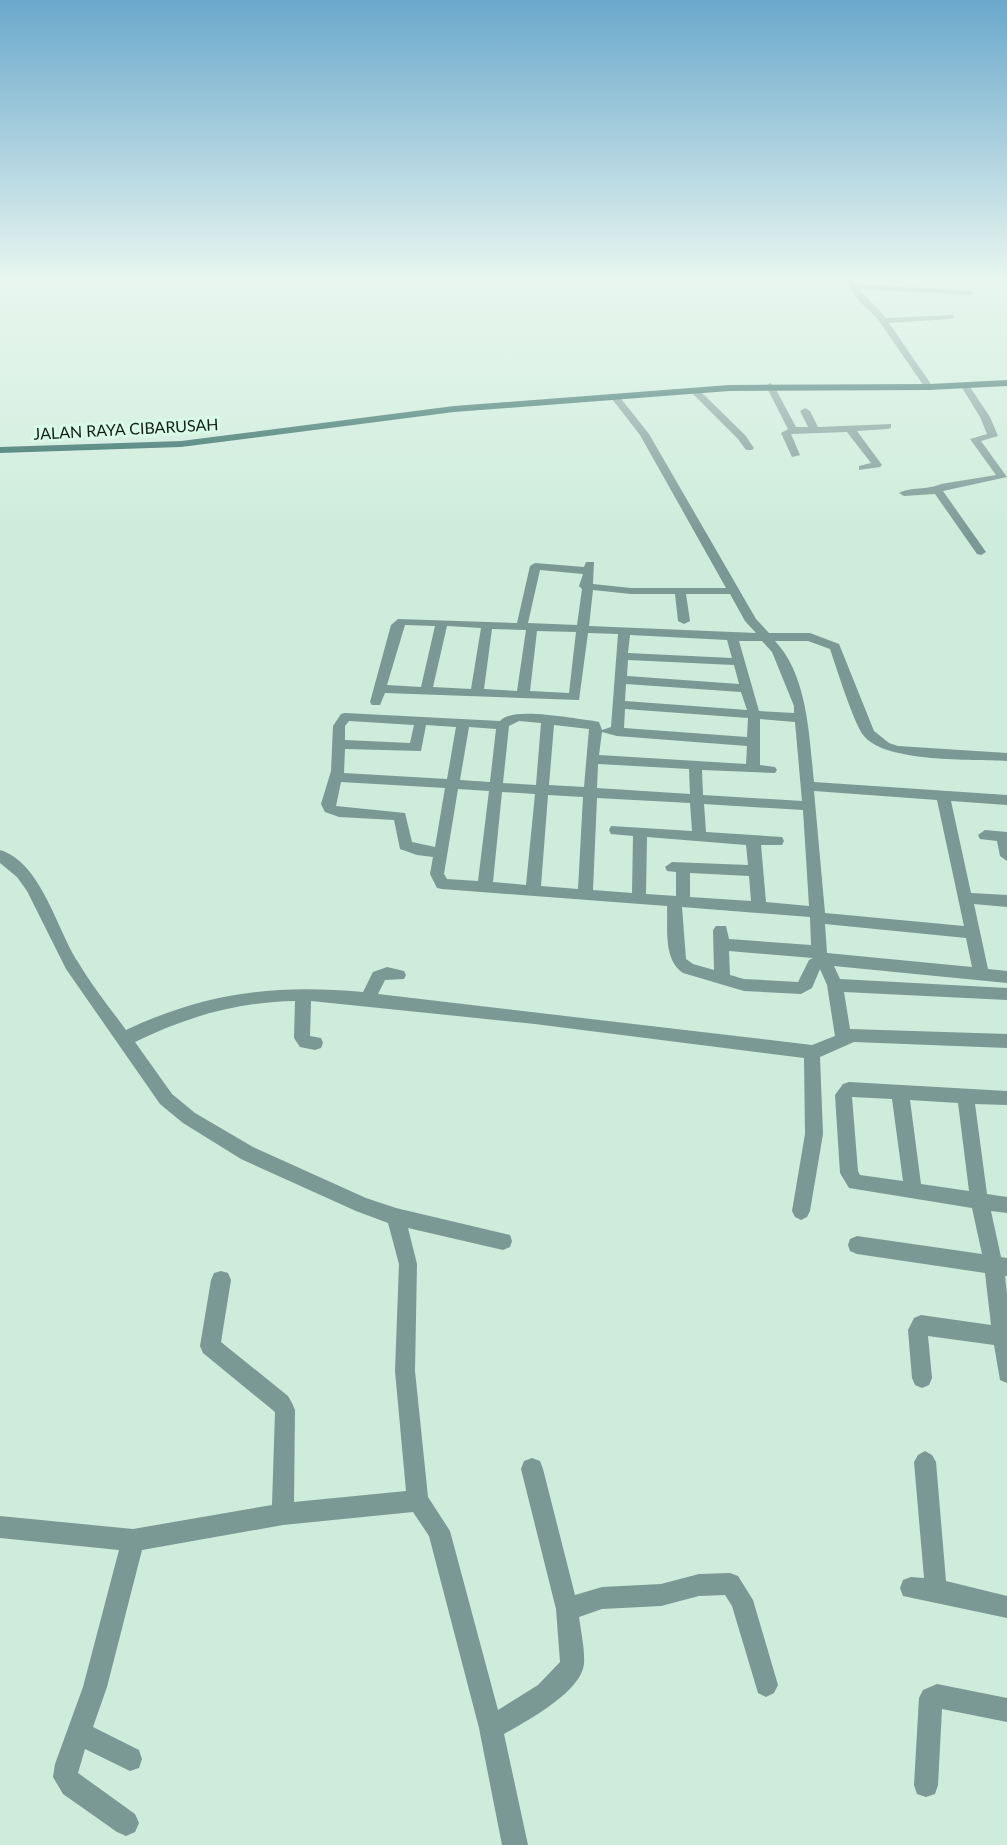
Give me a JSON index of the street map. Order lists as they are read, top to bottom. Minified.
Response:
{"streets":{"main road":["JALAN RAYA CIBARUSAH"]}}
